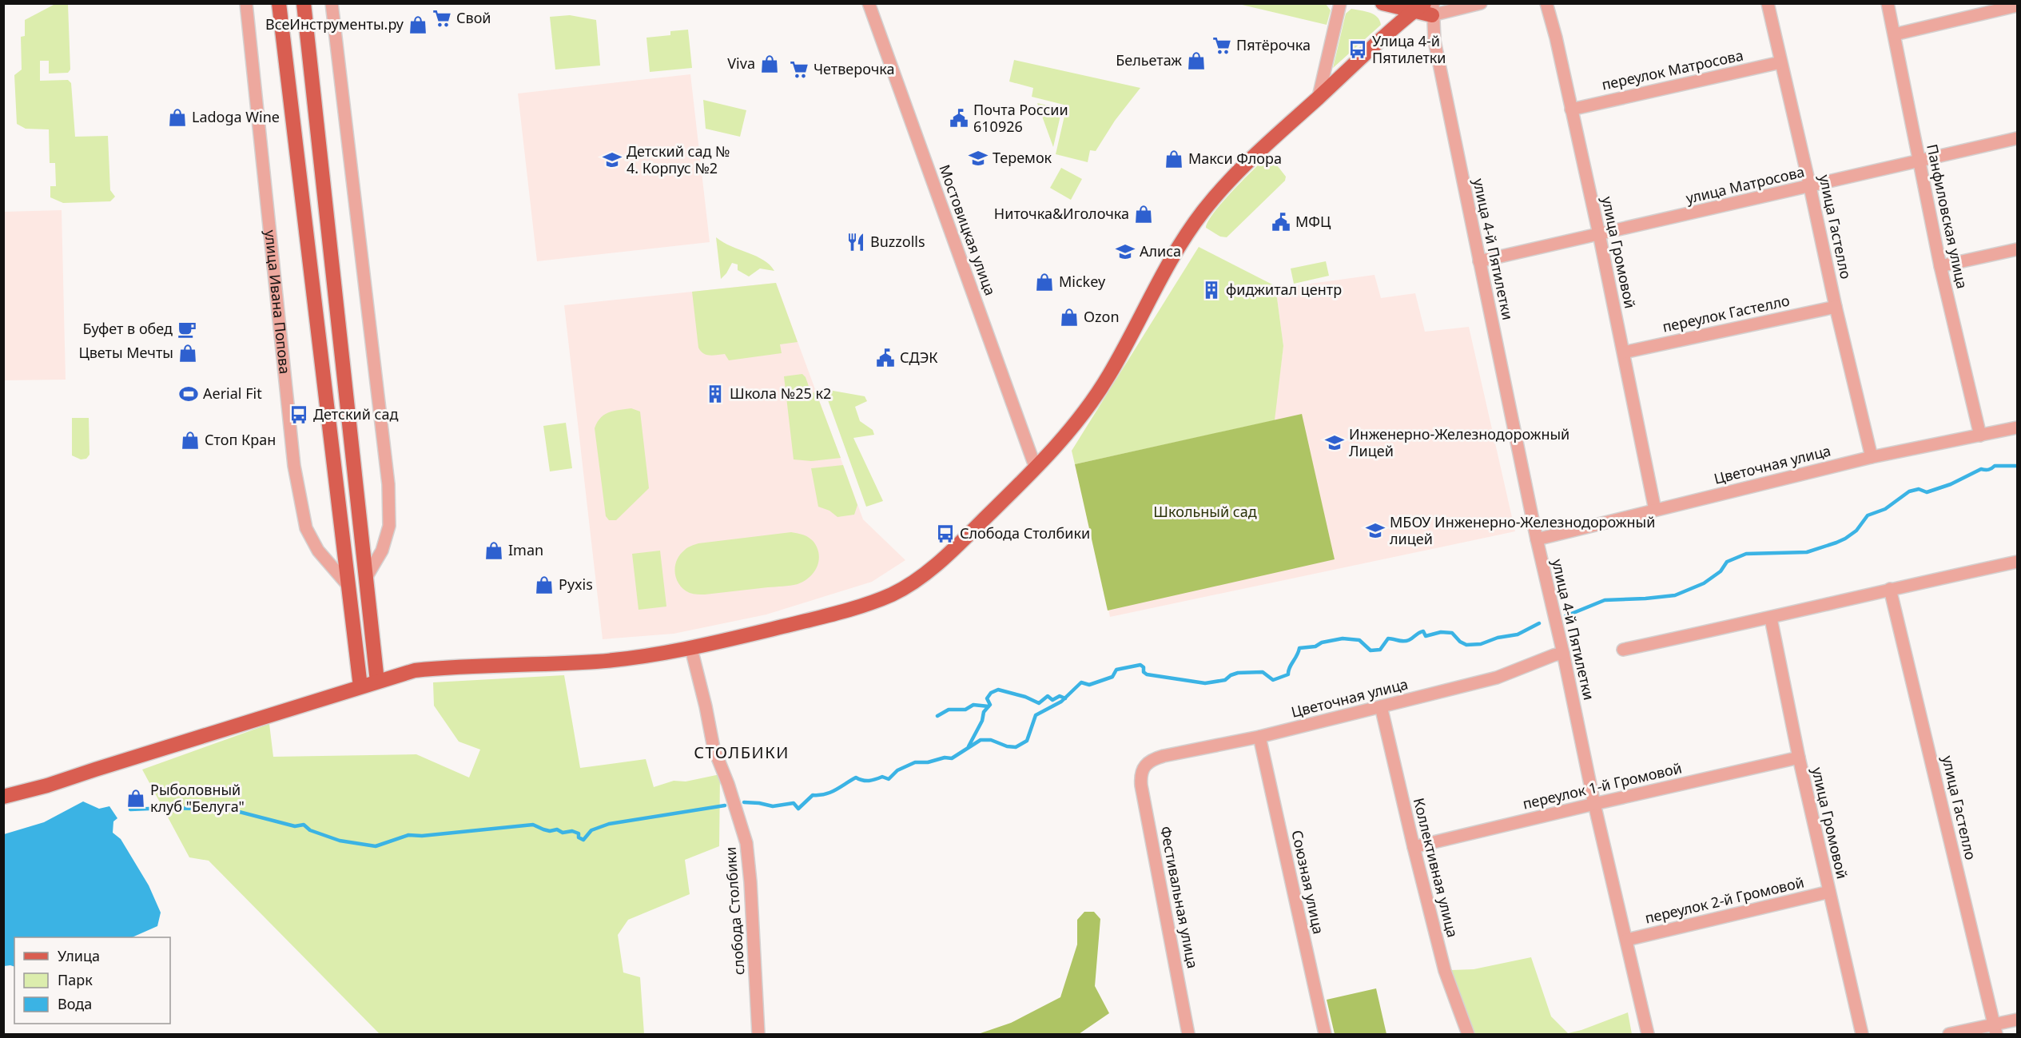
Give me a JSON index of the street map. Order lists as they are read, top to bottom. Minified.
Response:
{"streets":{"street":["переулок Матросова","улица Матросова","Панфиловская улица","улица Гастелло","Мостовицкая улица","улица 4-й Пятилетки","улица Громовой","улица Ивана Попова","переулок Гастелло","Цветочная улица","переулок 1-й Громовой","Коллективная улица","Союзная улица","Фестивальная улица","переулок 2-й Громовой","слобода Столбики"]},"crossings":[["переулок Матросова","улица Гастелло"],["переулок Матросова","улица Громовой"],["улица Матросова","Панфиловская улица"],["улица Матросова","улица Гастелло"],["улица Матросова","улица 4-й Пятилетки"],["улица Матросова","улица Громовой"],["Панфиловская улица","Цветочная улица"],["улица Гастелло","переулок Гастелло"],["улица Гастелло","Цветочная улица"],["улица 4-й Пятилетки","Цветочная улица"],["улица 4-й Пятилетки","переулок 1-й Громовой"],["улица 4-й Пятилетки","переулок 2-й Громовой"],["улица Громовой","переулок Гастелло"],["улица Громовой","Цветочная улица"],["улица Громовой","переулок 1-й Громовой"],["улица Громовой","переулок 2-й Громовой"],["Цветочная улица","Коллективная улица"],["Цветочная улица","Союзная улица"],["Цветочная улица","Фестивальная улица"],["переулок 1-й Громовой","Коллективная улица"]],"districts":["СТОЛБИКИ"],"parks":["Школьный сад"],"places":{"supermarket":["Свой","Пятёрочка","Четверочка"],"shop":["ВсеИнструменты.ру","Бельетаж","Viva","Ladoga Wine","Макси Флора","Ниточка&Иголочка","Mickey","Ozon","Цветы Мечты","Стоп Кран","Iman","Pyxis","Рыболовный клуб \"Белуга\""],"bus stop":["Улица 4-й Пятилетки","Детский сад","Слобода Столбики"],"public building":["Почта России 610926","МФЦ","СДЭК"],"school or university":["Теремок","Детский сад № 4. Корпус №2","Алиса","Инженерно-Железнодорожный Лицей","МБОУ Инженерно-Железнодорожный лицей"],"restaurant":["Buzzolls"],"building":["фиджитал центр","Школа №25 к2"],"cafe":["Буфет в обед"],"sports":["Aerial Fit"]},"legend":["Улица","Парк","Вода"]}
